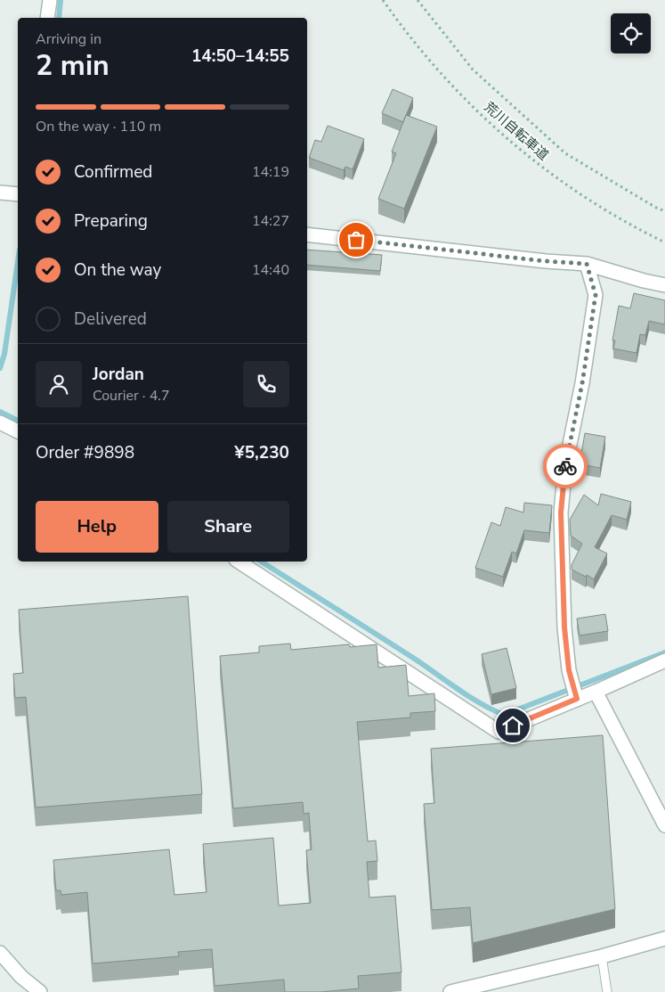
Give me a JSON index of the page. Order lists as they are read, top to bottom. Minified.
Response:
{"streets":{"path":["荒川自転車道"]},"page":{"heading":["2 min","Arriving in","14:50–14:55"],"panel":["Jordan","Courier · 4.7","Order #9898","¥5,230"],"bar":"On the way · 110 m","list":[["Confirmed","14:19"],["Preparing","14:27"],["On the way","14:40"],"Delivered"],"buttons":["Help","Share"]}}
